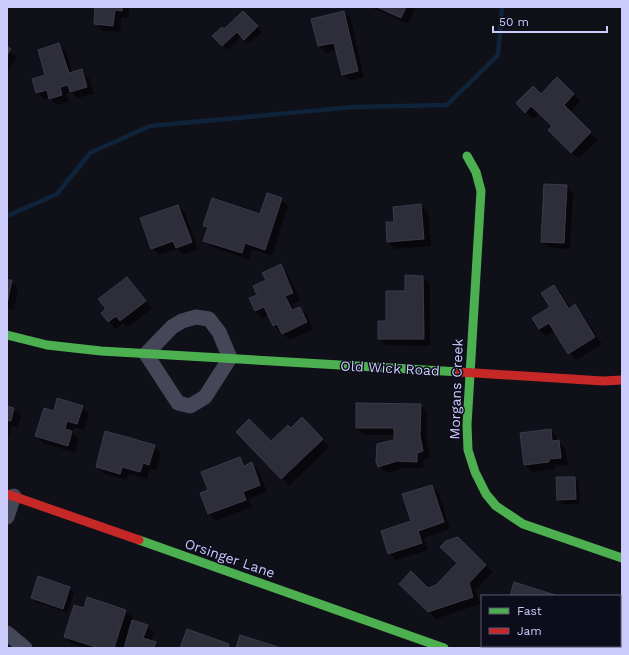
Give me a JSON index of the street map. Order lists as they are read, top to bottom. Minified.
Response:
{"streets":{"street":["Old Wick Road","Morgans Creek","Orsinger Lane"]},"crossings":[["Old Wick Road","Morgans Creek"]],"legend":["Fast","Jam"],"scale_bar":"50 m"}
